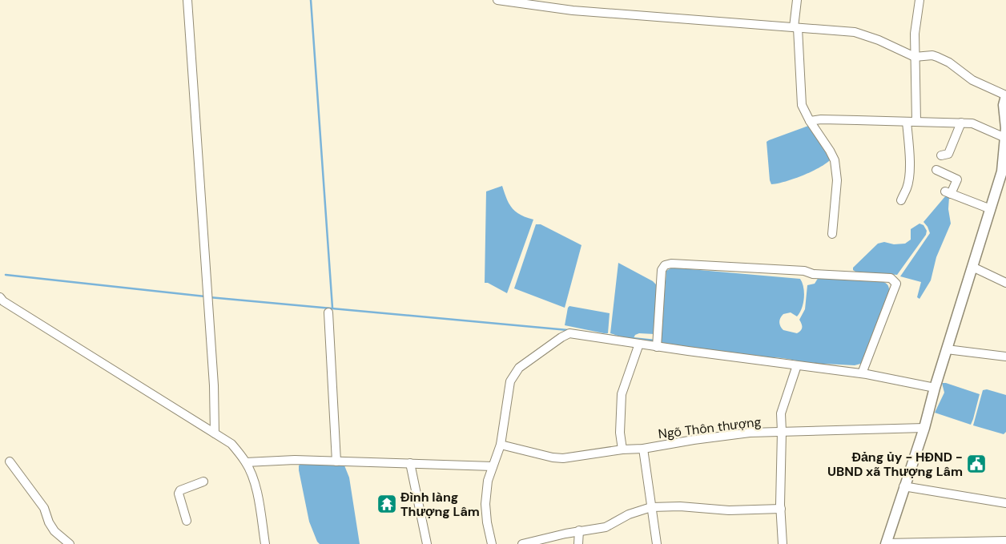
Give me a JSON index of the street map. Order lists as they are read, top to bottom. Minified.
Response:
{"streets":{"street":["Ngõ Thôn thượng"]},"places":{"public building":["Đảng ủy - HĐND - UBND xã Thượng Lâm"],"temple":["Đình làng Thượng Lâm"]}}
